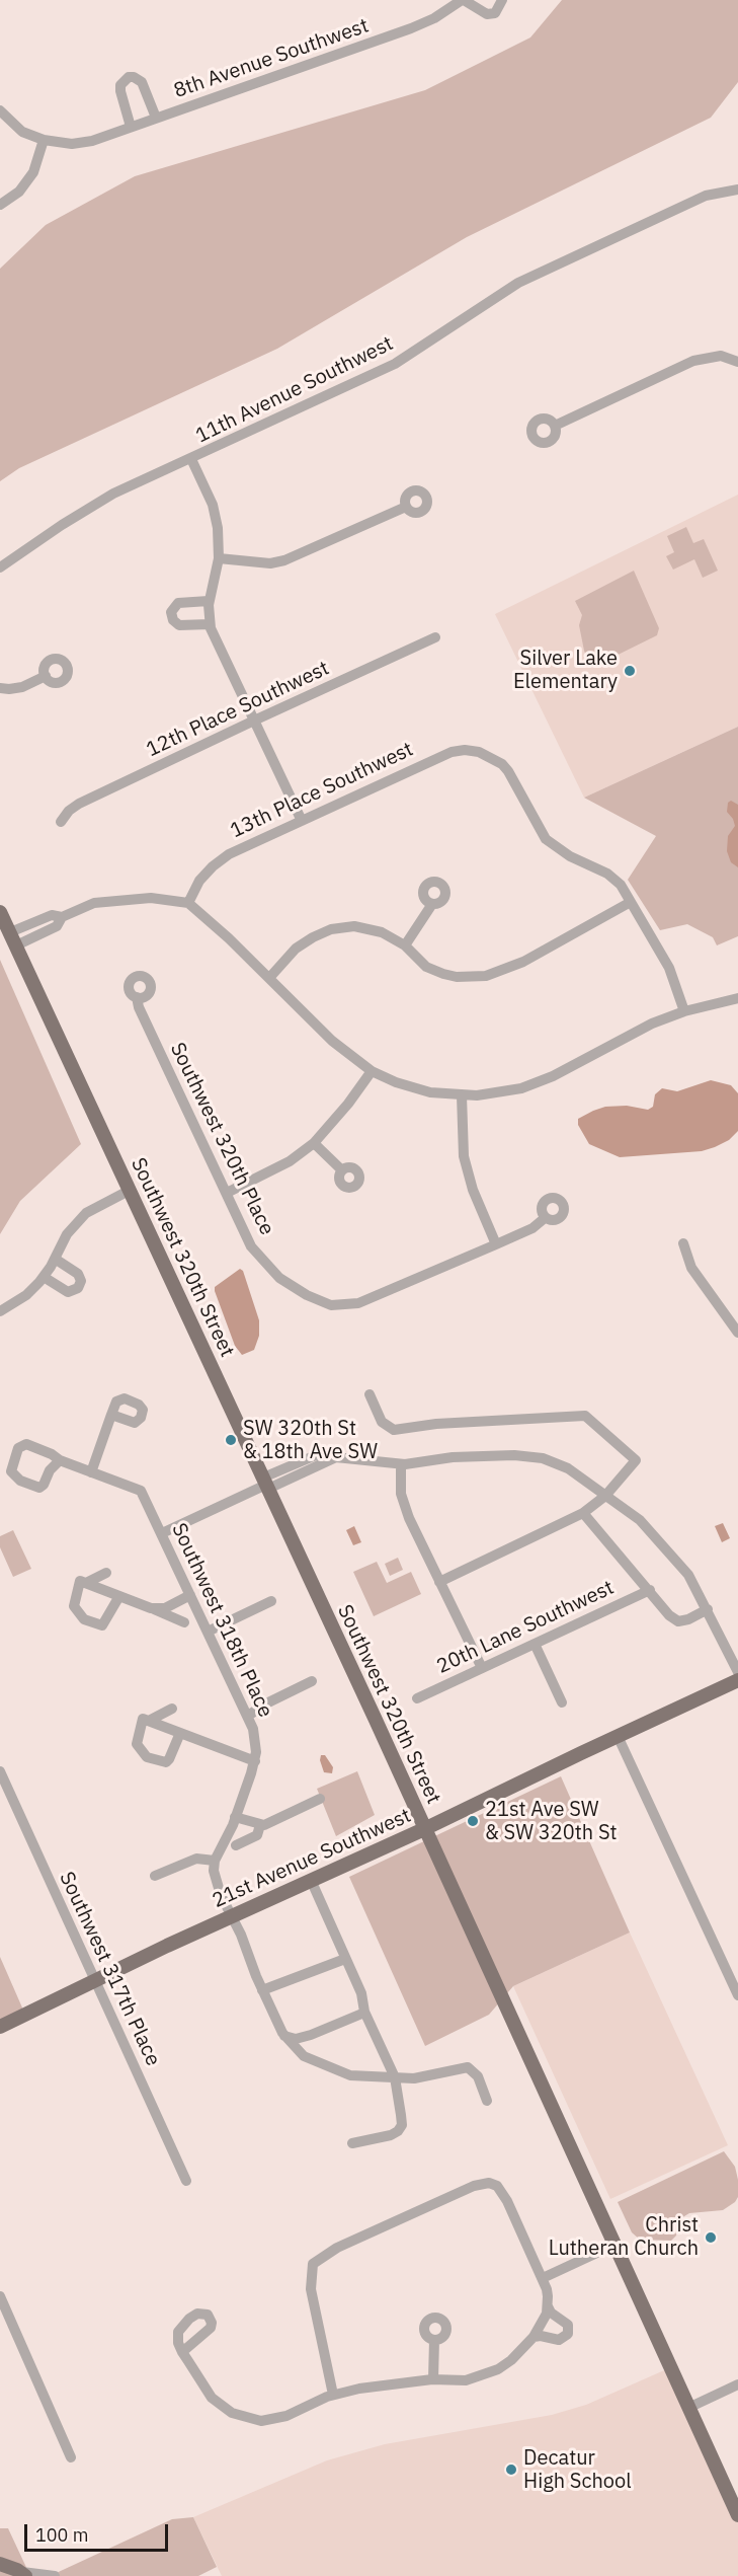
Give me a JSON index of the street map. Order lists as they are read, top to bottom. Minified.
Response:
{"streets":{"main road":["Southwest 320th Street","21st Avenue Southwest"],"street":["8th Avenue Southwest","11th Avenue Southwest","12th Place Southwest","13th Place Southwest","Southwest 320th Place","Southwest 318th Place","20th Lane Southwest","Southwest 317th Place"]},"crossings":[["Southwest 320th Street","21st Avenue Southwest"],["21st Avenue Southwest","Southwest 317th Place"]],"places":["Silver Lake Elementary","SW 320th St & 18th Ave SW","21st Ave SW & SW 320th St","Christ Lutheran Church","Decatur High School"],"scale_bar":"100 m"}
